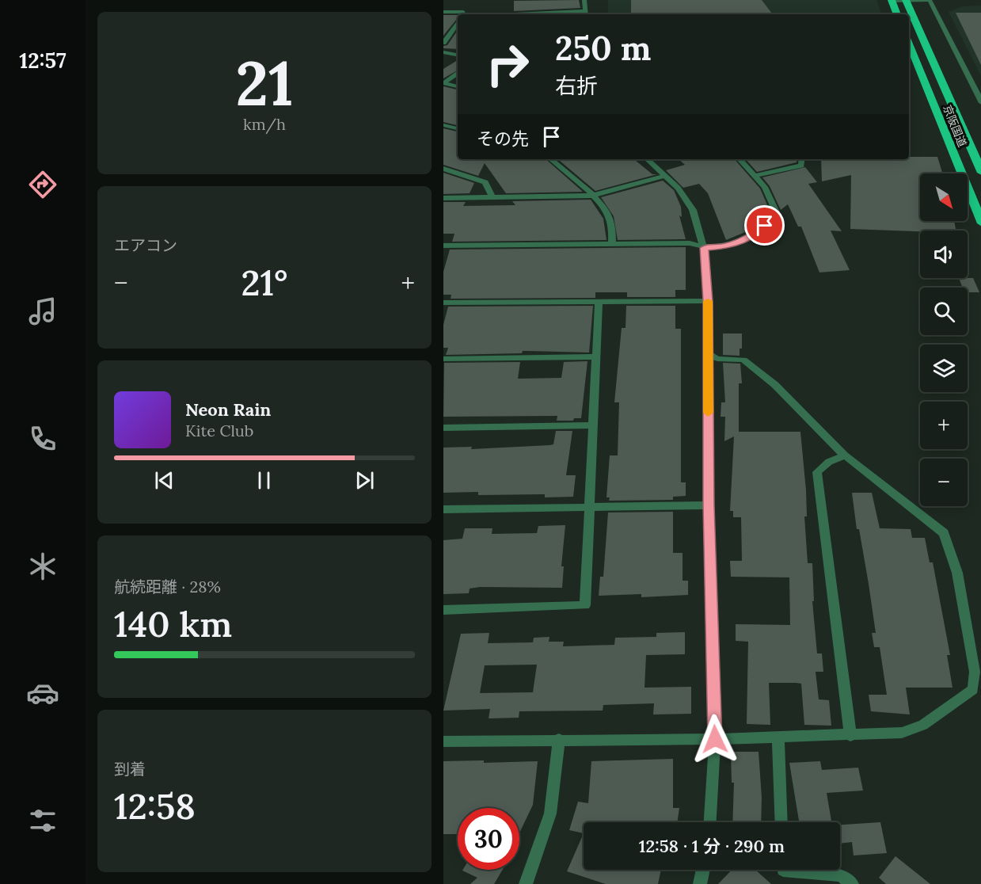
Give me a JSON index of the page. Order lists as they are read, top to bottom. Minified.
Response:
{"streets":{"highway":["京阪国道"]},"north":"bottom right","page":{"tabs":"12:57","tile":[["21","km/h"],"エアコン",["航続距離 · 28%","140 km"],["到着","12:58"]],"turn":["250 m","右折"],"then":"その先","map_buttons":["+","−"],"heat":["−","21°","+"],"song":["Neon Rain","Kite Club"],"limit":"30","trip":"12:58 · 1 分 · 290 m"}}
